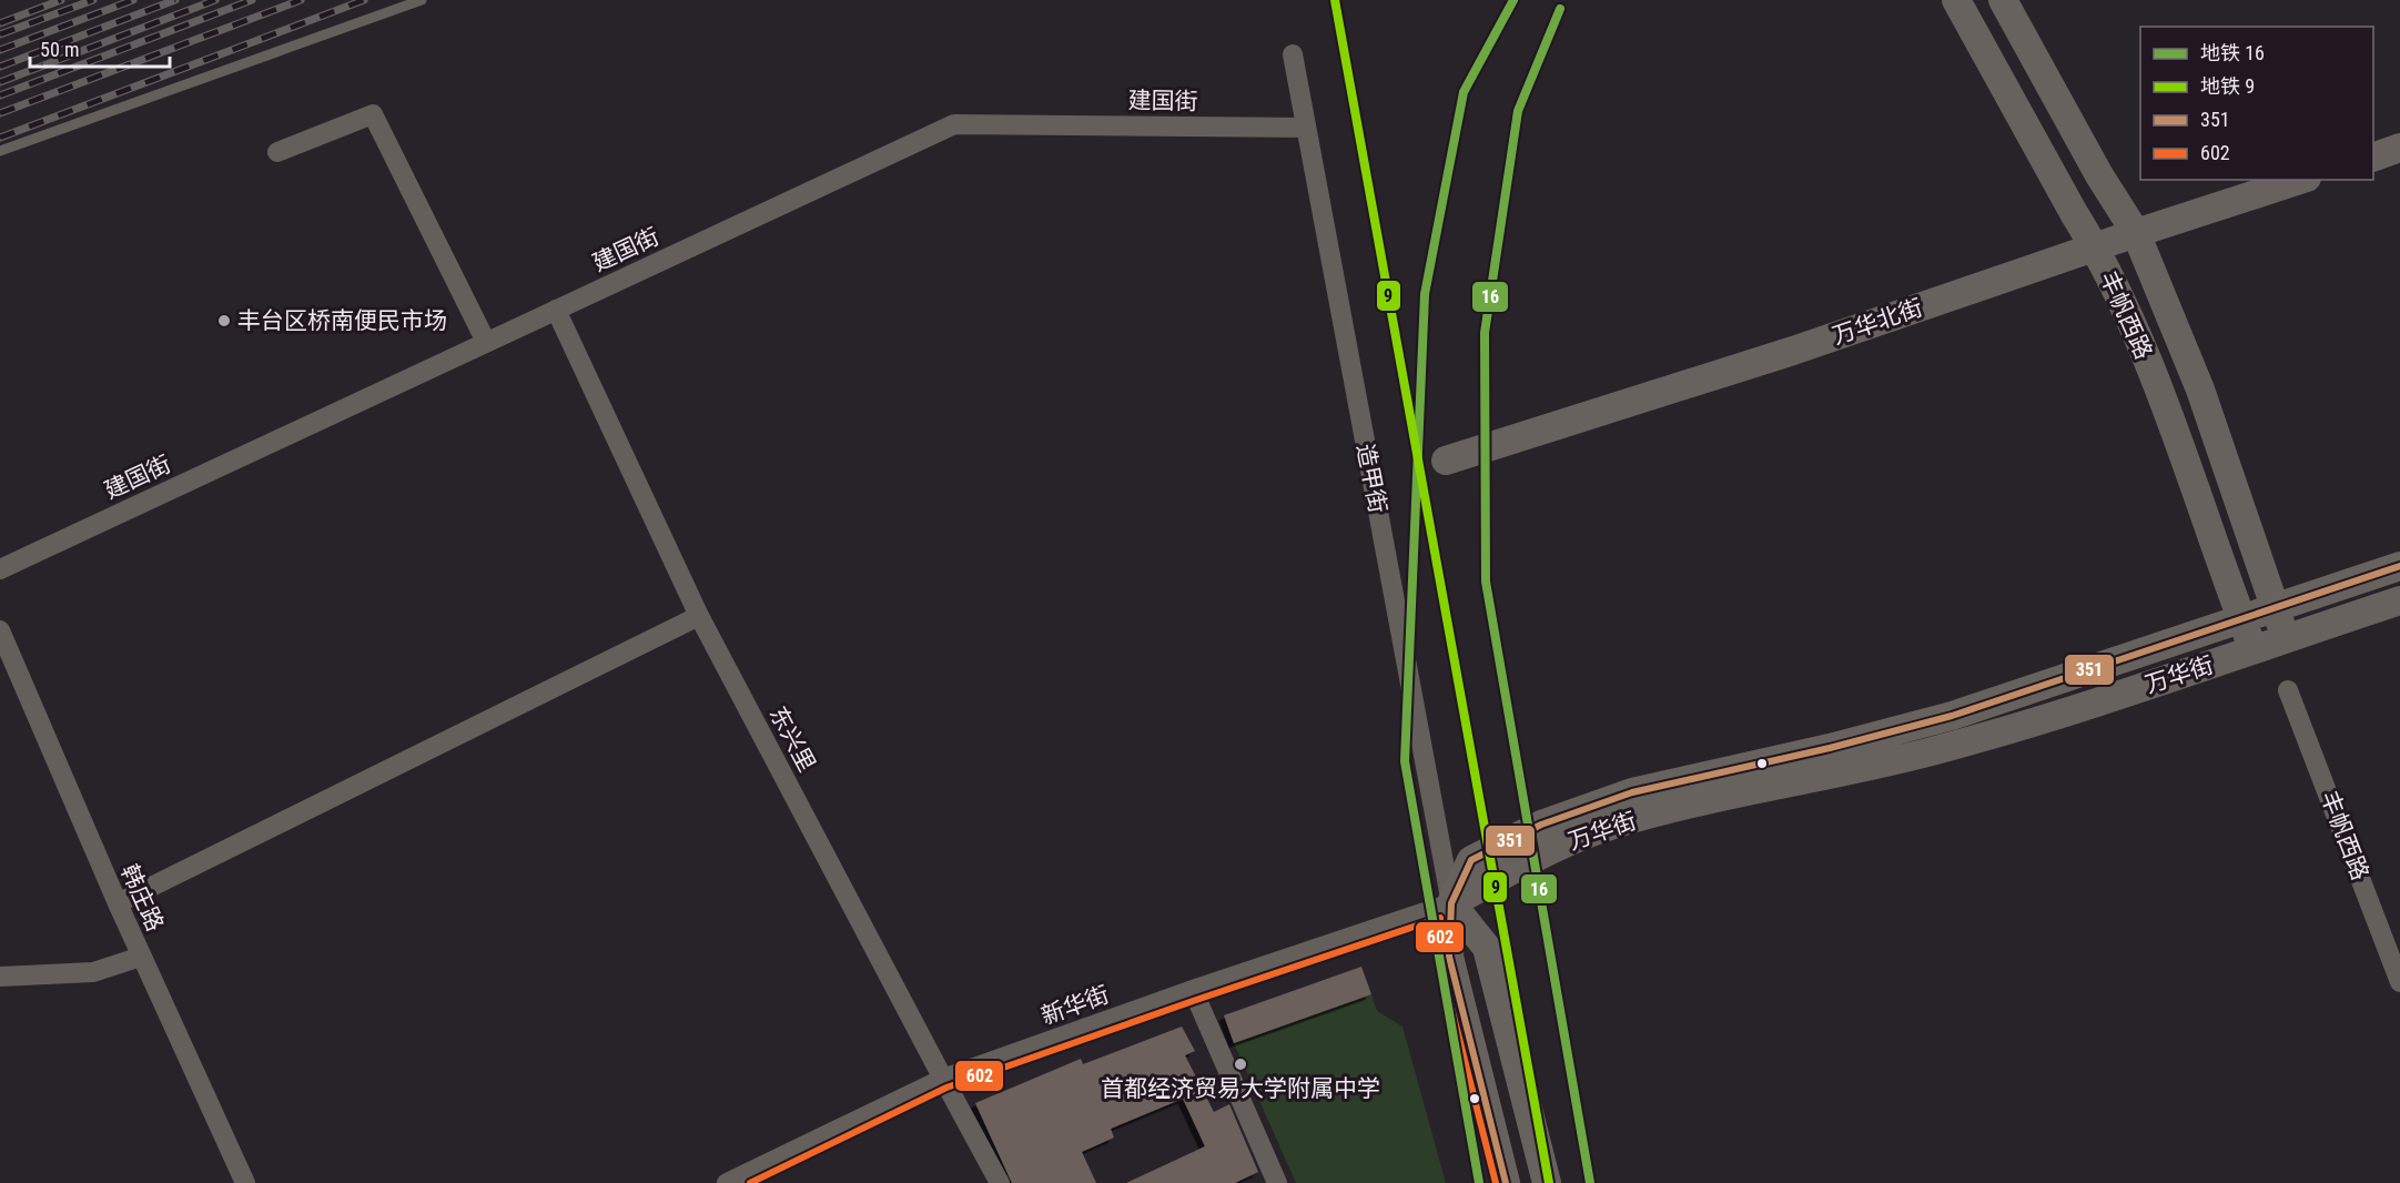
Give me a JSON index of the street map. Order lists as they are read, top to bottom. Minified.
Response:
{"streets":{"main road":["丰帆西路","万华北街","造甲街","万华街"],"street":["建国街","东兴里","韩庄路","新华街"]},"crossings":[["建国街","造甲街"],["建国街","东兴里"],["丰帆西路","万华北街"],["丰帆西路","万华街"],["造甲街","万华街"],["造甲街","新华街"],["万华街","新华街"],["东兴里","新华街"]],"places":["丰台区桥南便民市场","首都经济贸易大学附属中学"],"lines":["metro line 16","metro line 9","transit line 351","transit line 602"],"legend":["地铁 16","地铁 9","351","602"],"scale_bar":"50 m"}
